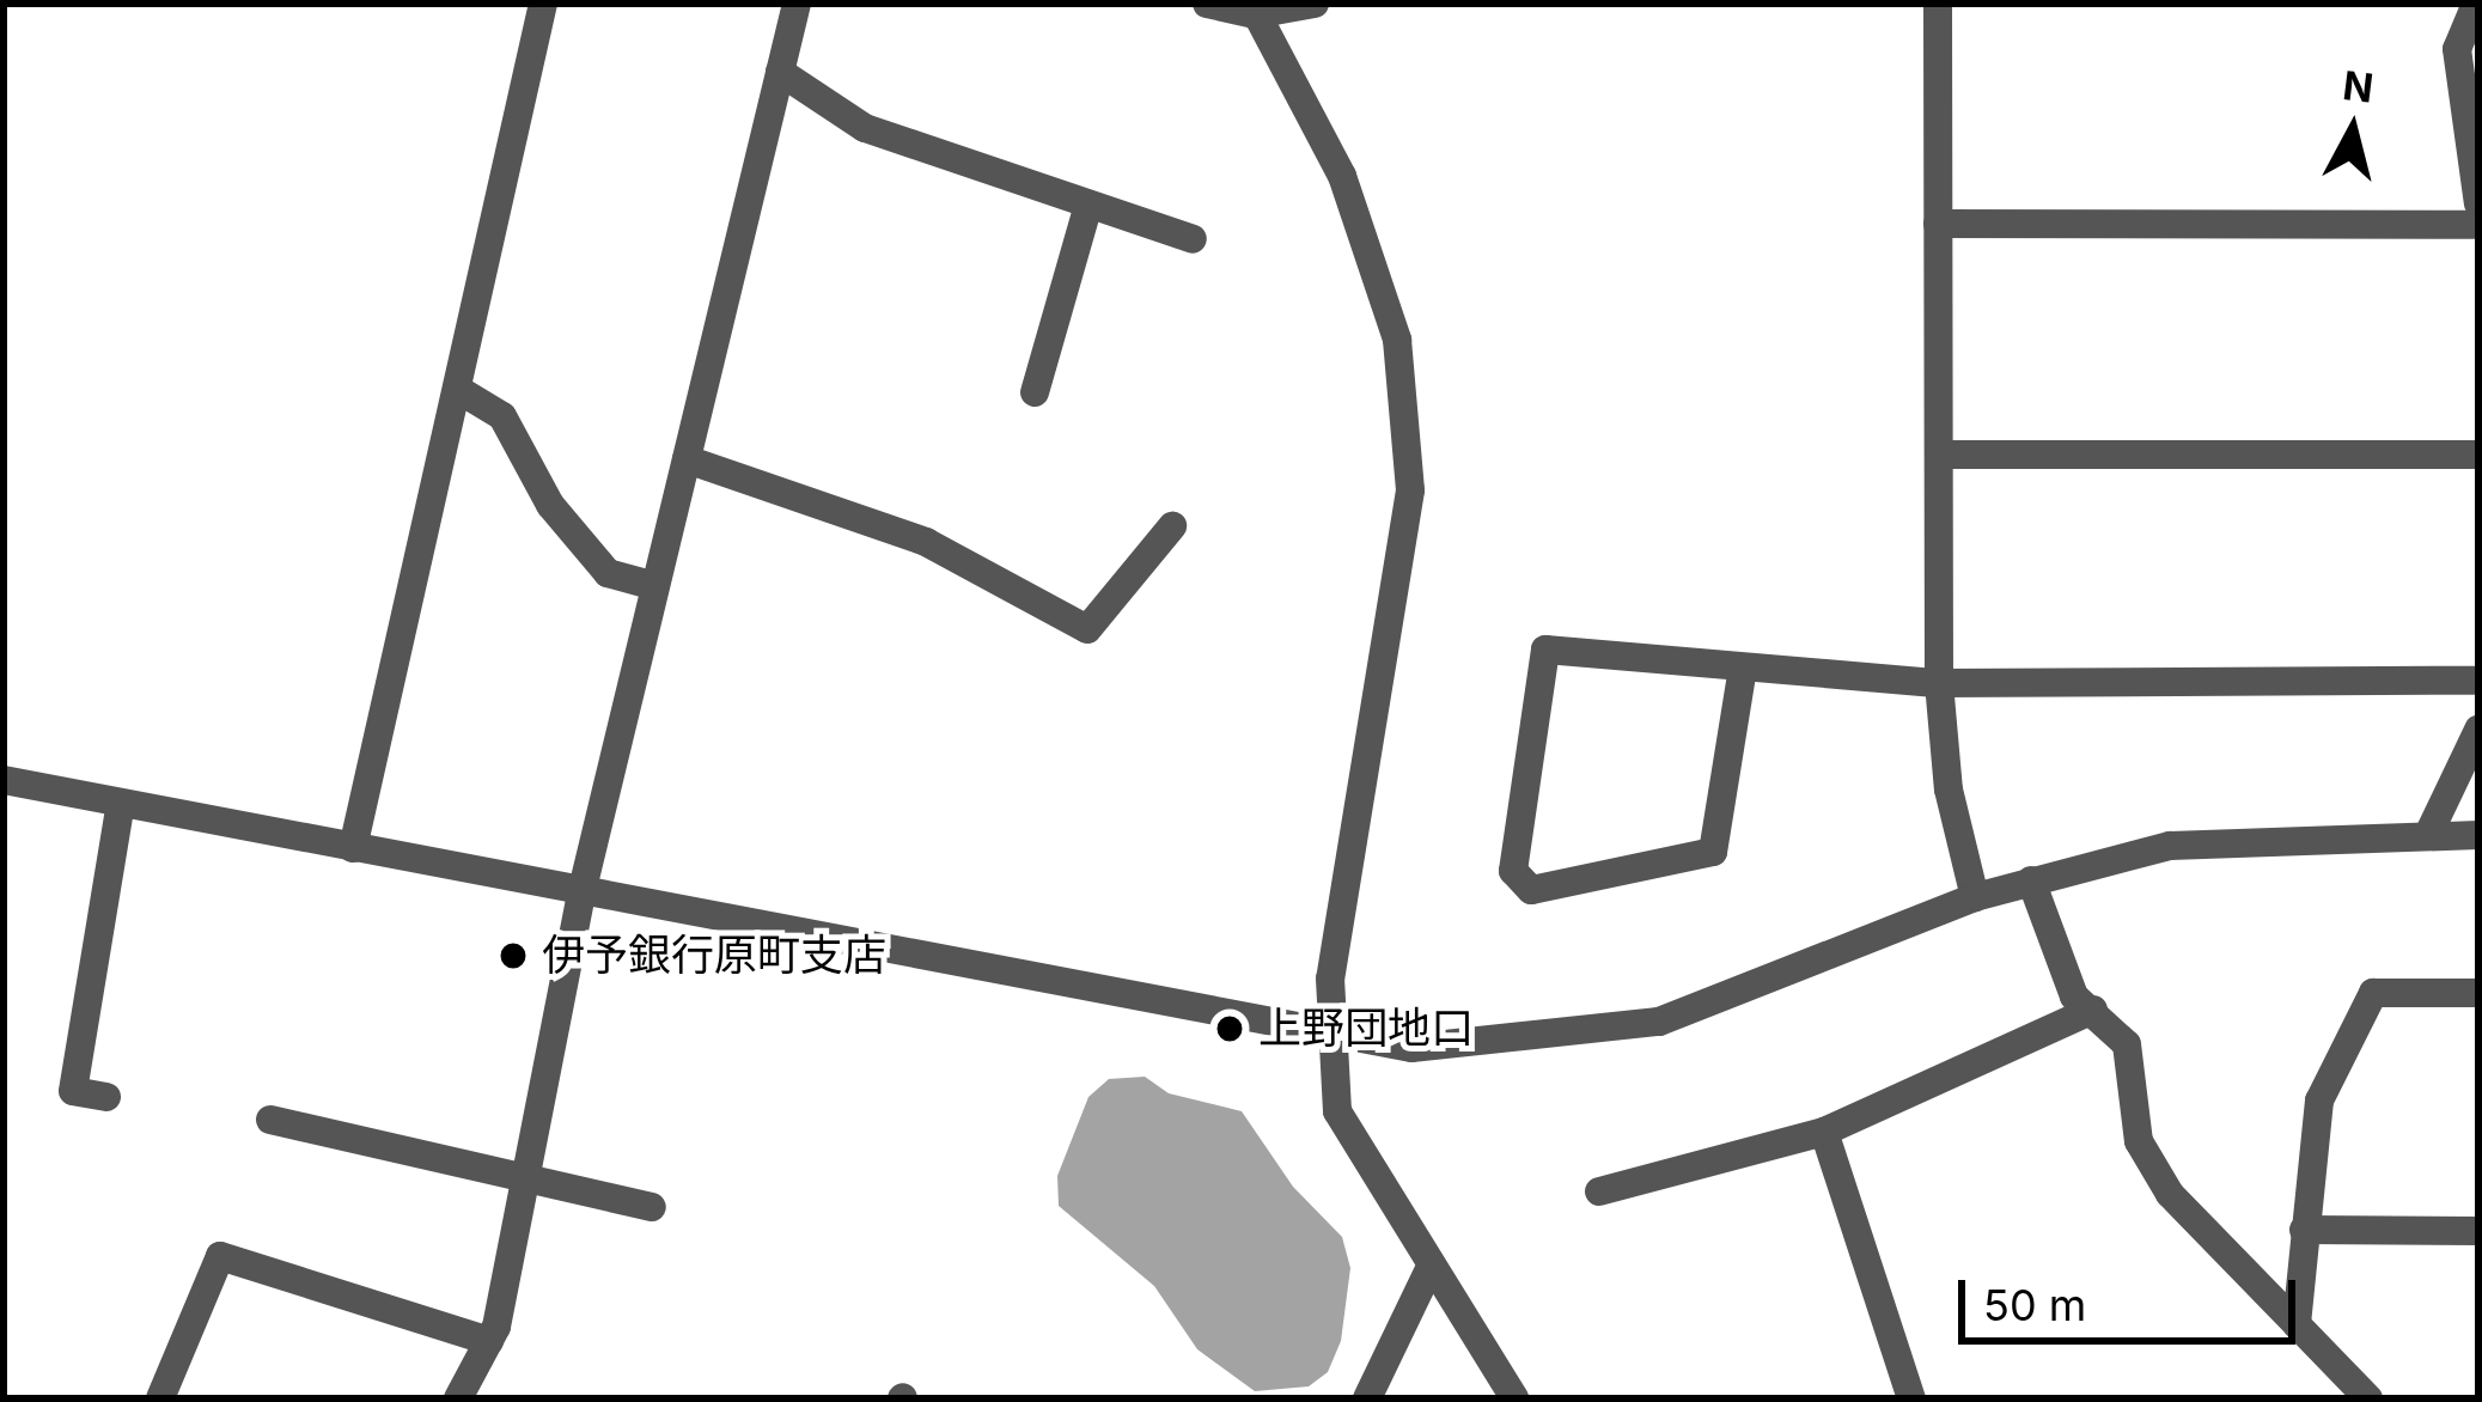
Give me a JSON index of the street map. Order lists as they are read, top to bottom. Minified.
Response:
{"places":["伊予銀行原町支店","上野団地口"],"scale_bar":"50 m","north":"top"}
